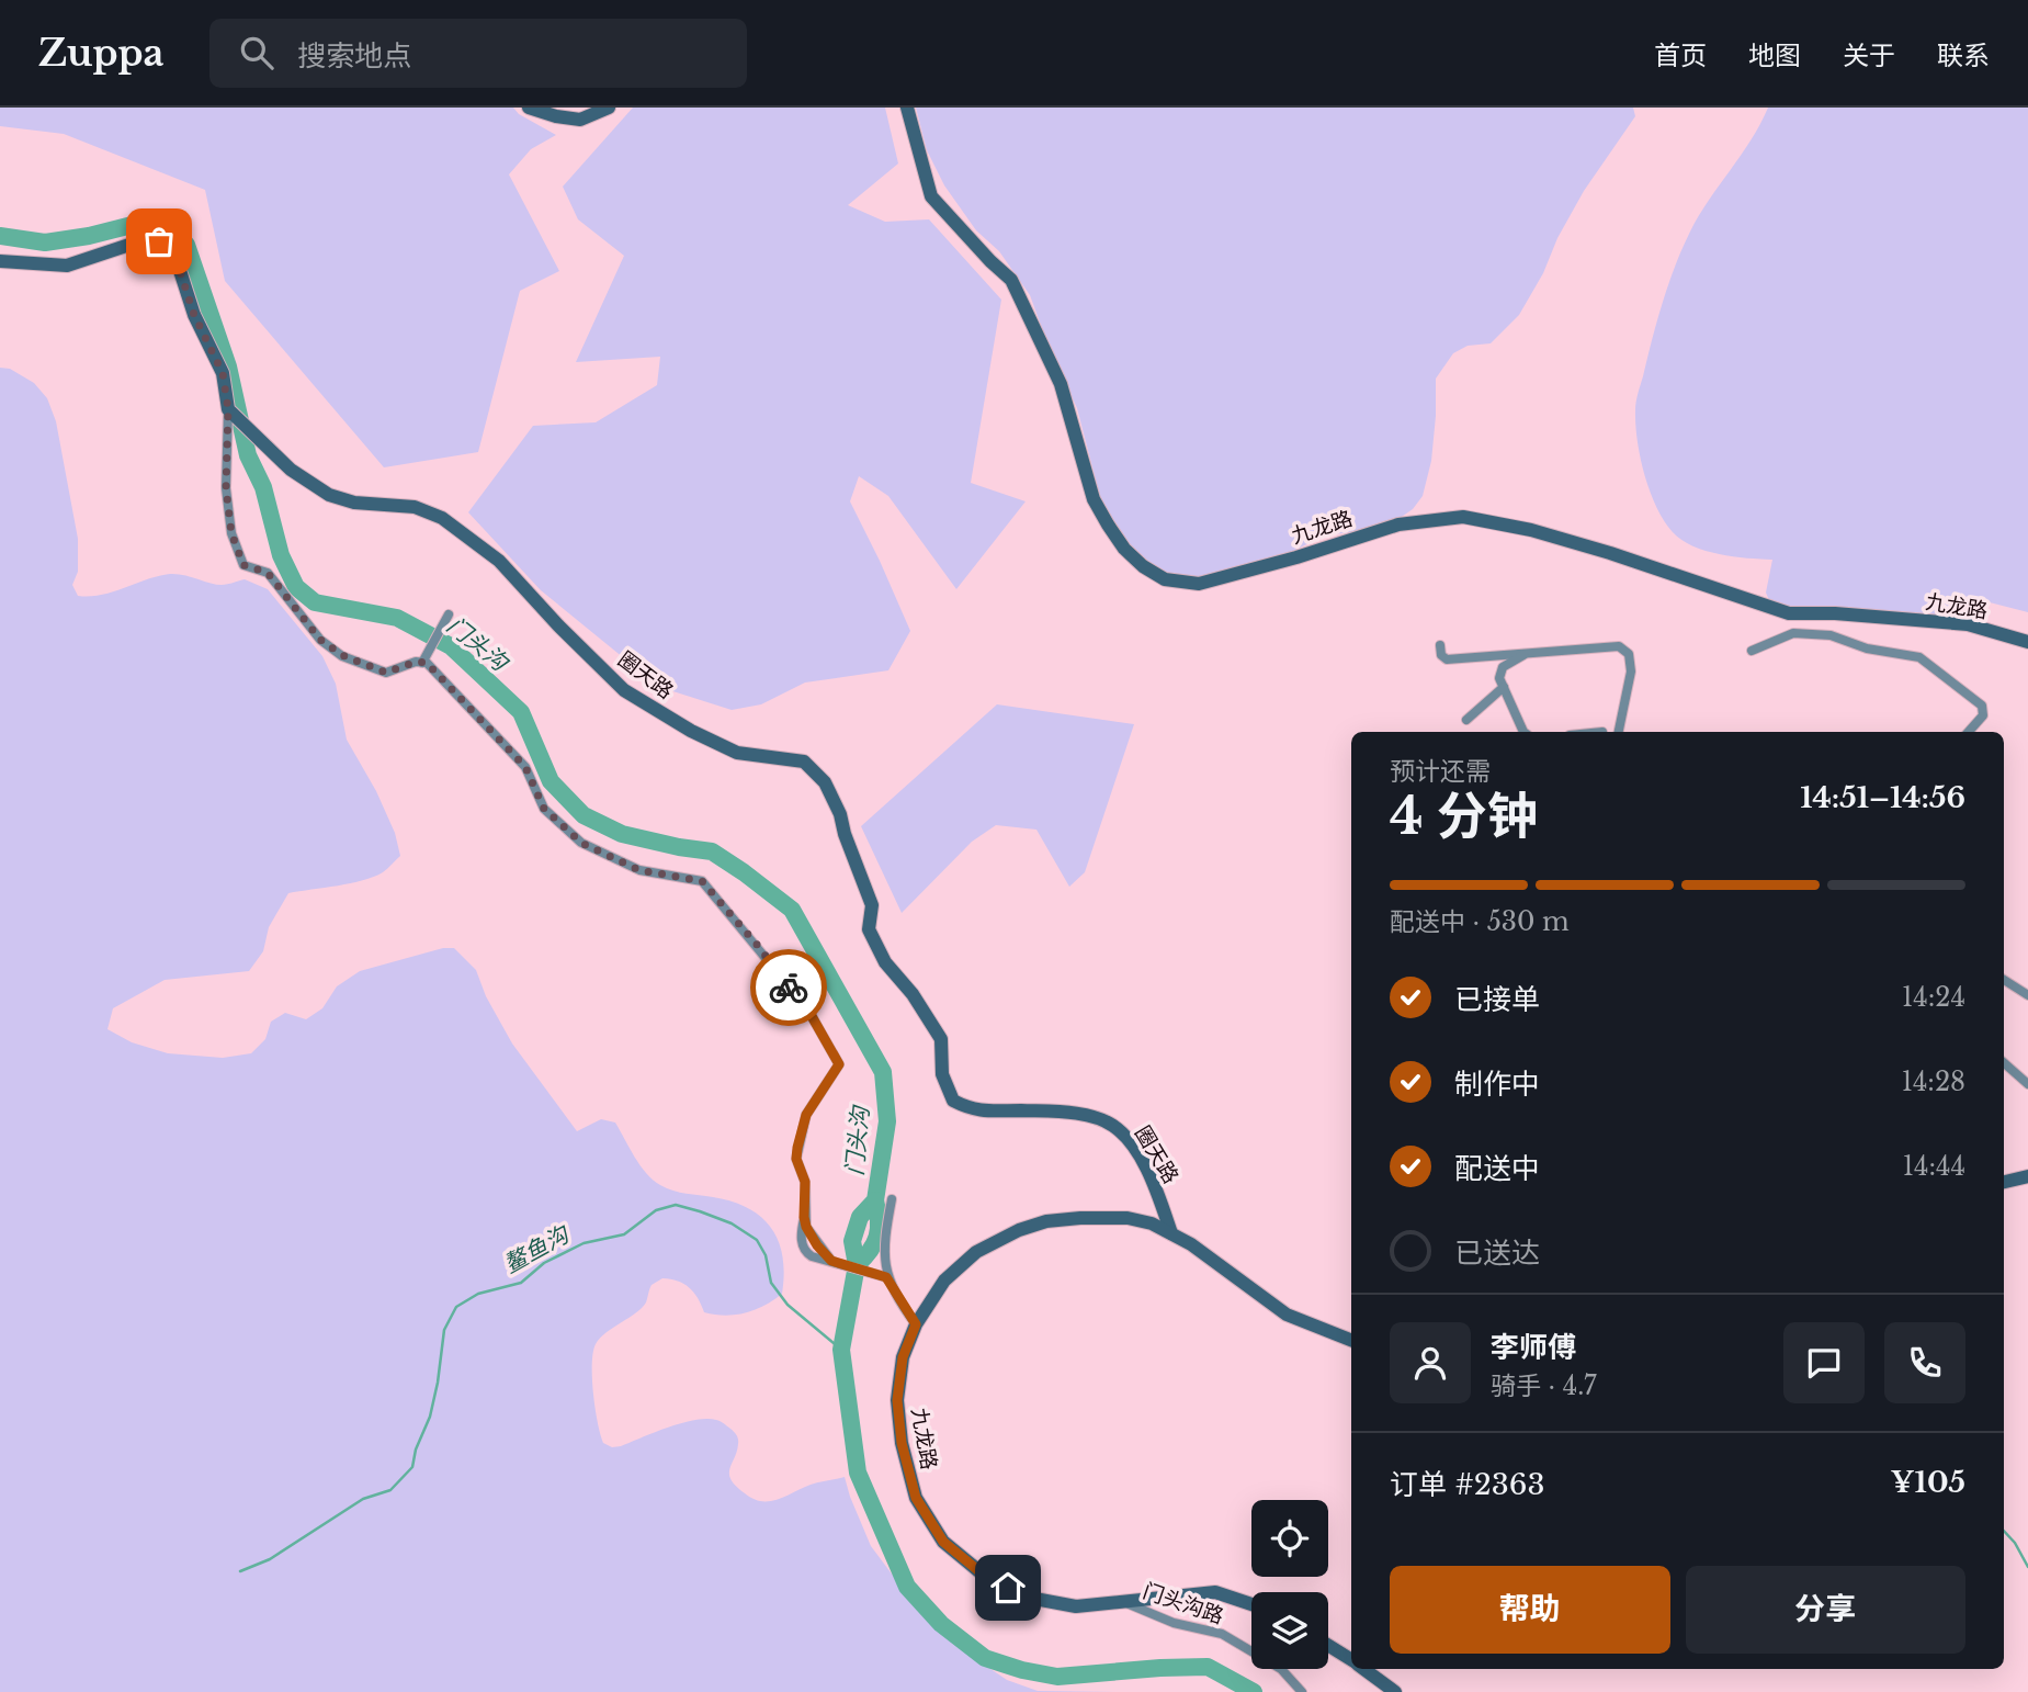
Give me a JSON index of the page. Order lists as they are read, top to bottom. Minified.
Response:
{"streets":{"street":["九龙路","圈天路","门头沟路"]},"crossings":[["九龙路","圈天路"],["九龙路","门头沟路"]],"water":["门头沟","鳌鱼沟"],"page":{"header":"Zuppa","search":"搜索地点","nav":["首页","地图","关于","联系"],"heading":["4 分钟","预计还需","14:51–14:56"],"panel":["李师傅","骑手 · 4.7","订单 #2363","¥105"],"bar":"配送中 · 530 m","list":[["已接单","14:24"],["制作中","14:28"],["配送中","14:44"],"已送达"],"buttons":["帮助","分享"]}}
